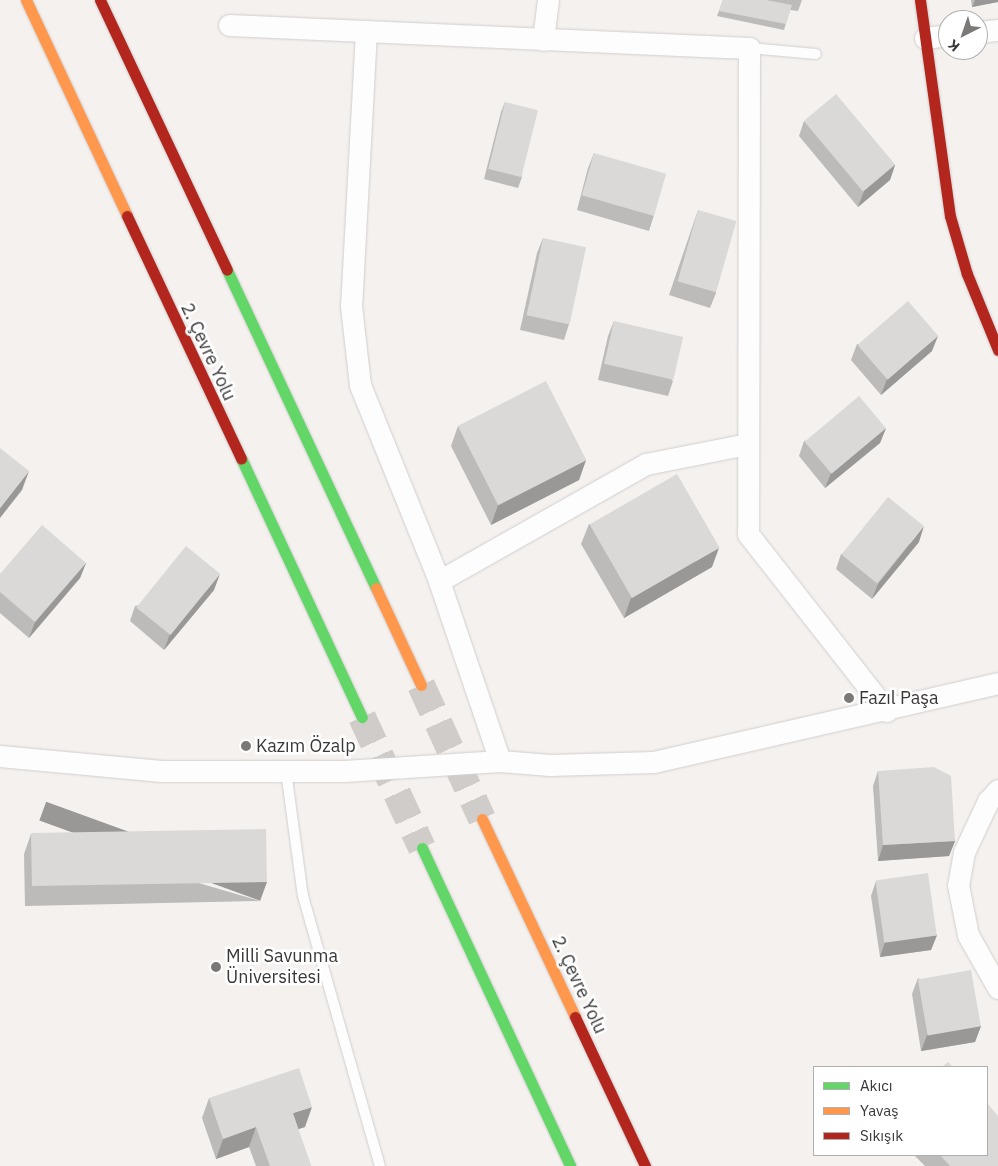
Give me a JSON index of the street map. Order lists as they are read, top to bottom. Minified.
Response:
{"streets":{"main road":["2. Çevre Yolu"]},"places":["Fazıl Paşa","Kazım Özalp","Milli Savunma Üniversitesi"],"legend":["Akıcı","Yavaş","Sıkışık"],"north":"bottom left"}
